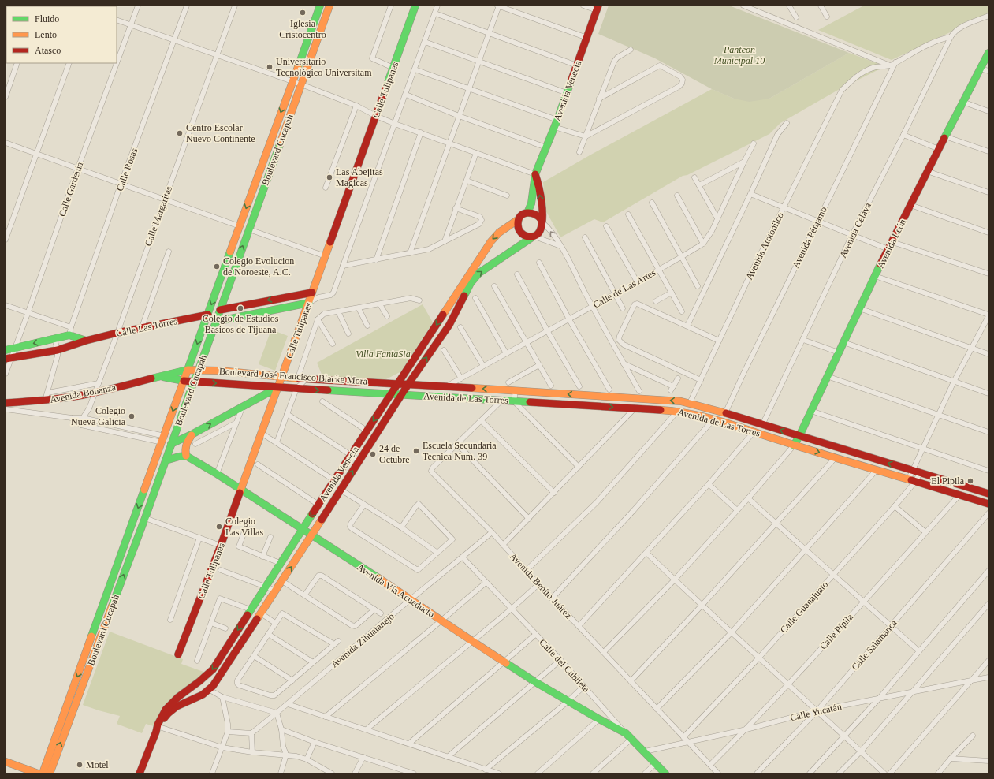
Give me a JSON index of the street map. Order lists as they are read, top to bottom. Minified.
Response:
{"streets":{"main road":["Calle Tulipanes","Avenida Venecia","Boulevard Cucapah","Avenida León","Calle Las Torres","Boulevard José Francisco Blacke Mora","Avenida Bonanza","Avenida de Las Torres","Avenida Vía Acueducto","Calle del Cubilete"],"street":["Calle Rosas","Calle Gardenia","Calle Margaritas","Avenida Celaya","Avenida Pénjamo","Avenida Atotonilco","Calle de Las Artes","Avenida Benito Juárez","Calle Guanajuato","Calle Pípila","Avenida Zihuatanejo","Calle Salamanca","Calle Yucatán"]},"crossings":[["Calle Tulipanes","Boulevard José Francisco Blacke Mora"],["Calle Tulipanes","Avenida Vía Acueducto"],["Avenida Venecia","Boulevard José Francisco Blacke Mora"],["Avenida Venecia","Avenida de Las Torres"],["Avenida Venecia","Avenida Vía Acueducto"],["Boulevard Cucapah","Calle Las Torres"],["Boulevard Cucapah","Boulevard José Francisco Blacke Mora"],["Boulevard Cucapah","Avenida Bonanza"],["Calle Gardenia","Calle Las Torres"],["Calle Margaritas","Calle Las Torres"],["Calle Margaritas","Avenida Bonanza"],["Avenida Celaya","Avenida de Las Torres"],["Avenida Pénjamo","Avenida de Las Torres"],["Avenida León","Avenida de Las Torres"],["Avenida Atotonilco","Avenida de Las Torres"],["Calle de Las Artes","Avenida de Las Torres"],["Boulevard José Francisco Blacke Mora","Avenida Bonanza"],["Boulevard José Francisco Blacke Mora","Avenida de Las Torres"],["Avenida de Las Torres","Avenida Benito Juárez"],["Avenida de Las Torres","Calle Guanajuato"],["Avenida de Las Torres","Calle Pípila"],["Avenida Benito Juárez","Calle Guanajuato"],["Avenida Benito Juárez","Calle Pípila"],["Avenida Benito Juárez","Avenida Zihuatanejo"],["Avenida Benito Juárez","Calle Yucatán"],["Avenida Vía Acueducto","Avenida Zihuatanejo"],["Avenida Vía Acueducto","Calle del Cubilete"],["Calle Pípila","Calle Yucatán"],["Avenida Zihuatanejo","Calle del Cubilete"],["Calle Salamanca","Calle Yucatán"],["Calle del Cubilete","Calle Yucatán"]],"parks":["Panteon Municipal 10","Villa FantaSia"],"places":["Iglesia Cristocentro","Universitario Tecnológico Universitam","Centro Escolar Nuevo Continente","Las Abejitas Magicas","Colegio Evolucion de Noroeste, A.C.","Colegio de Estudios Basicos de Tijuana","Colegio Nueva Galicia","Escuela Secundaria Tecnica Num. 39","24 de Octubre","El Pipila","Colegio Las Villas","Motel"],"legend":["Fluido","Lento","Atasco"]}
